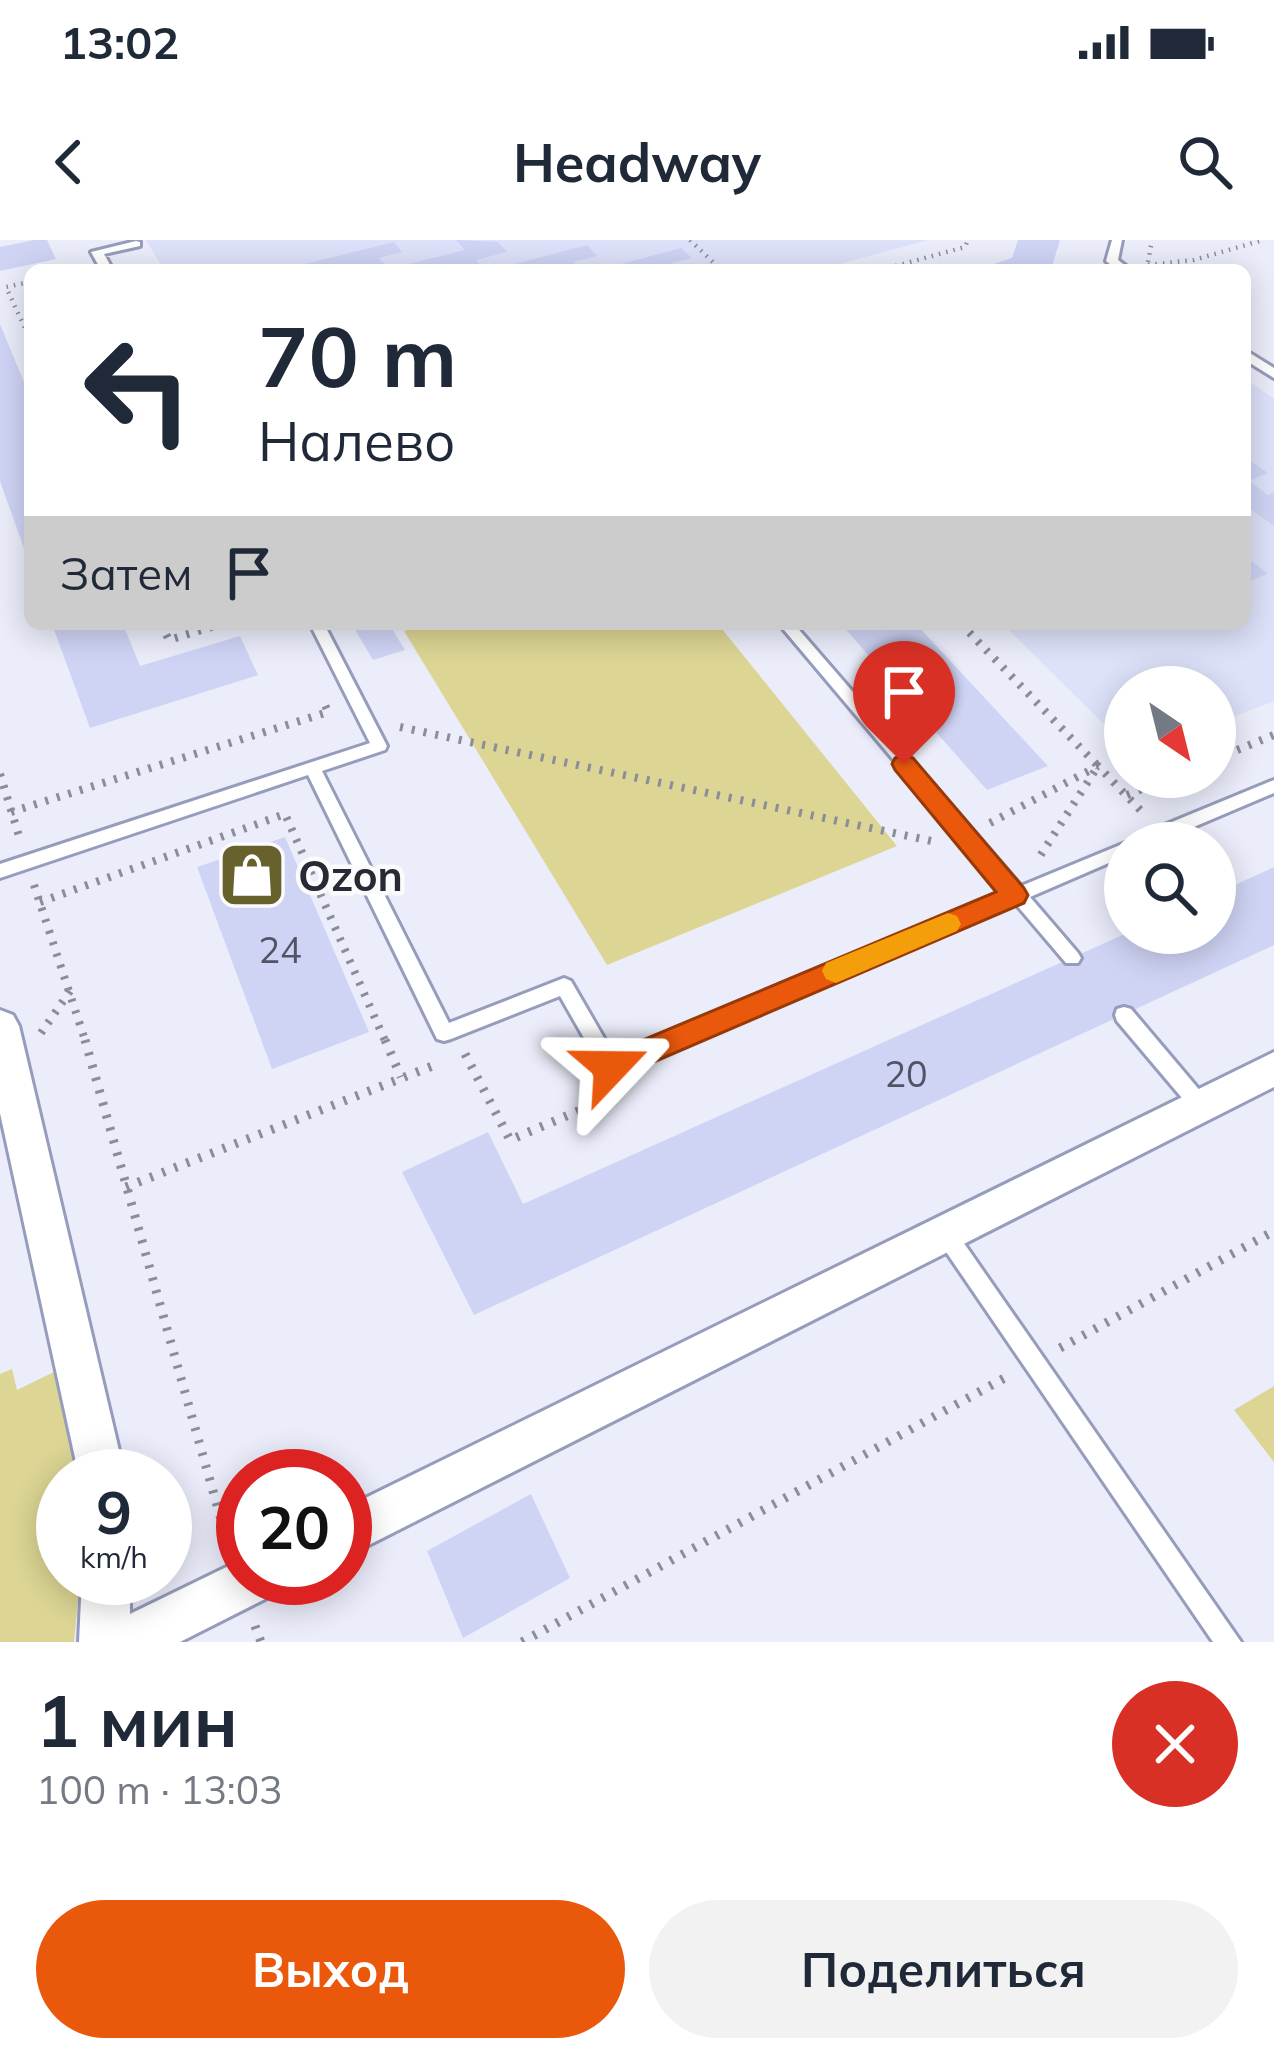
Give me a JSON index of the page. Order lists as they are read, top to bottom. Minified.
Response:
{"places":{"shop":["Ozon"]},"house_numbers":["24","20"],"north":"bottom right","page":{"status":"13:02","header":"Headway","turn":["70 m","Налево"],"then":"Затем","speed":"9 km/h","limit":"20","heading":["1 мин","100 m · 13:03"],"buttons":["Выход","Поделиться"]}}
